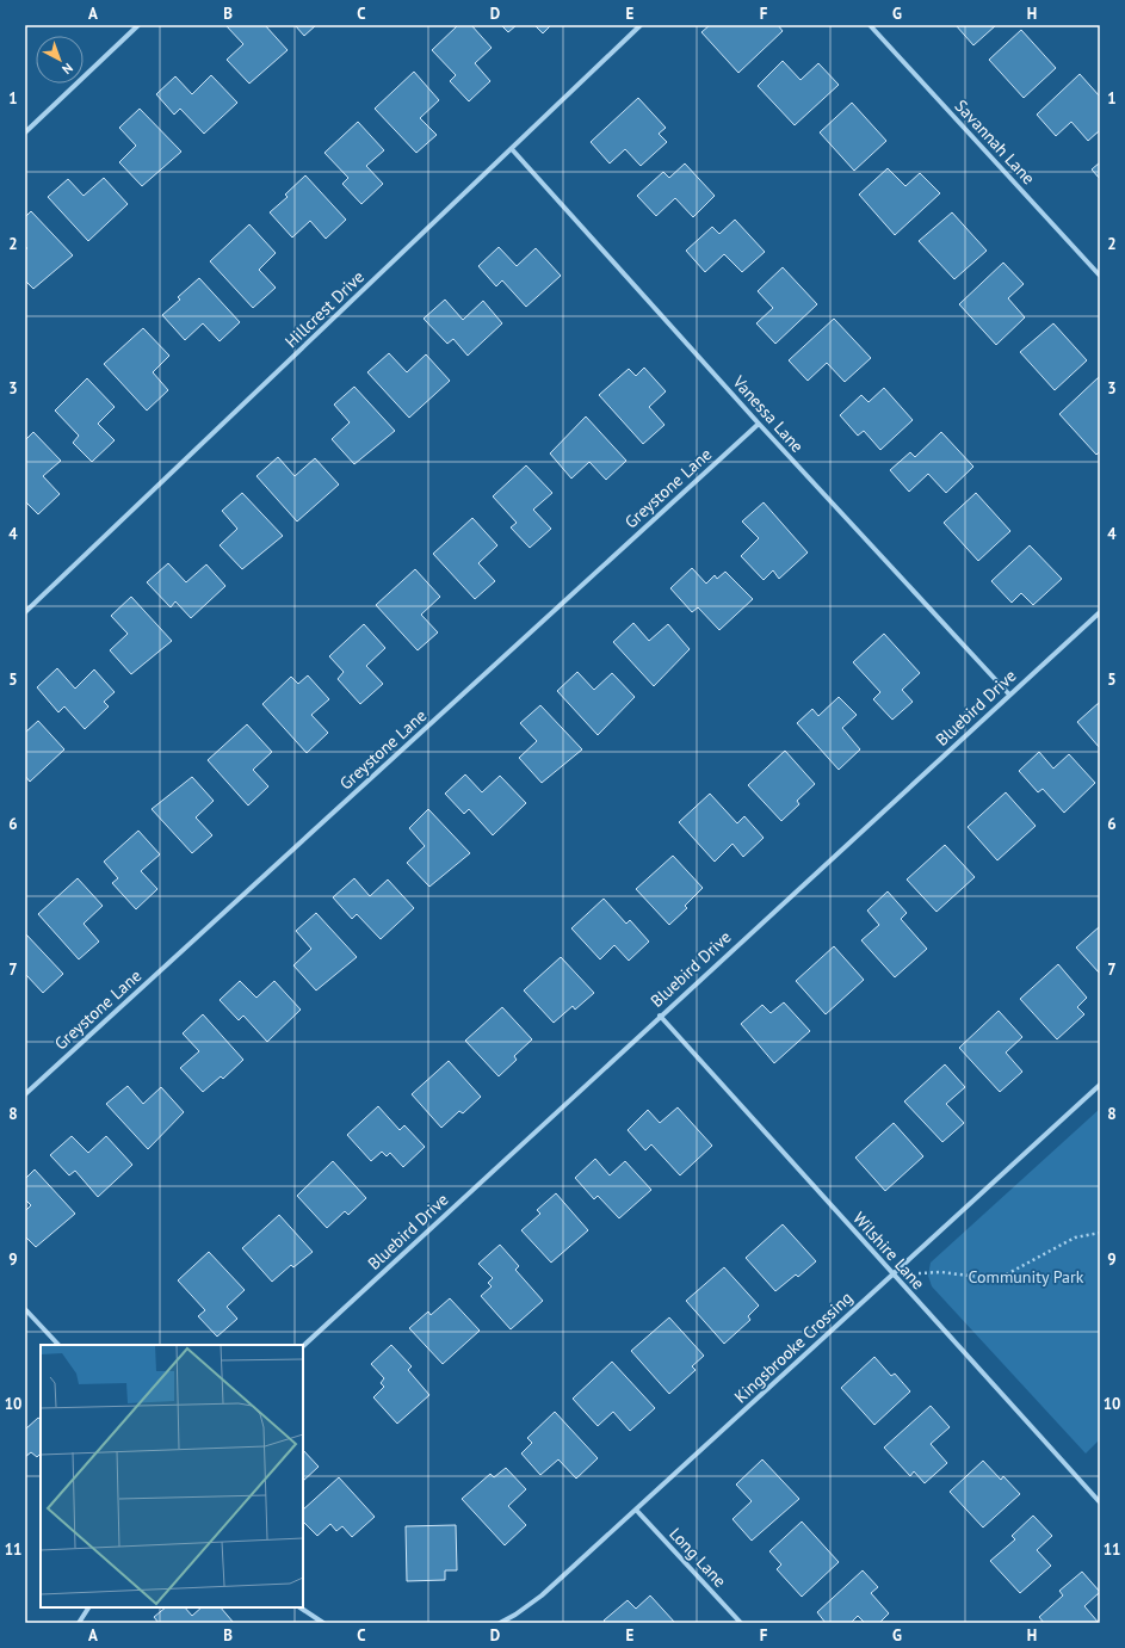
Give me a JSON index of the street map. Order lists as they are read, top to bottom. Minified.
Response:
{"streets":{"street":["Savannah Lane","Hillcrest Drive","Vanessa Lane","Greystone Lane","Bluebird Drive","Wilshire Lane","Kingsbrooke Crossing","Long Lane"]},"crossings":[["Hillcrest Drive","Vanessa Lane"],["Vanessa Lane","Greystone Lane"],["Vanessa Lane","Bluebird Drive"],["Bluebird Drive","Wilshire Lane"],["Wilshire Lane","Kingsbrooke Crossing"],["Kingsbrooke Crossing","Long Lane"]],"parks":["Community Park"],"north":"bottom right","grid":{"columns":["A","B","C","D","E","F","G","H"],"rows":["1","2","3","4","5","6","7","8","9","10","11"]}}
